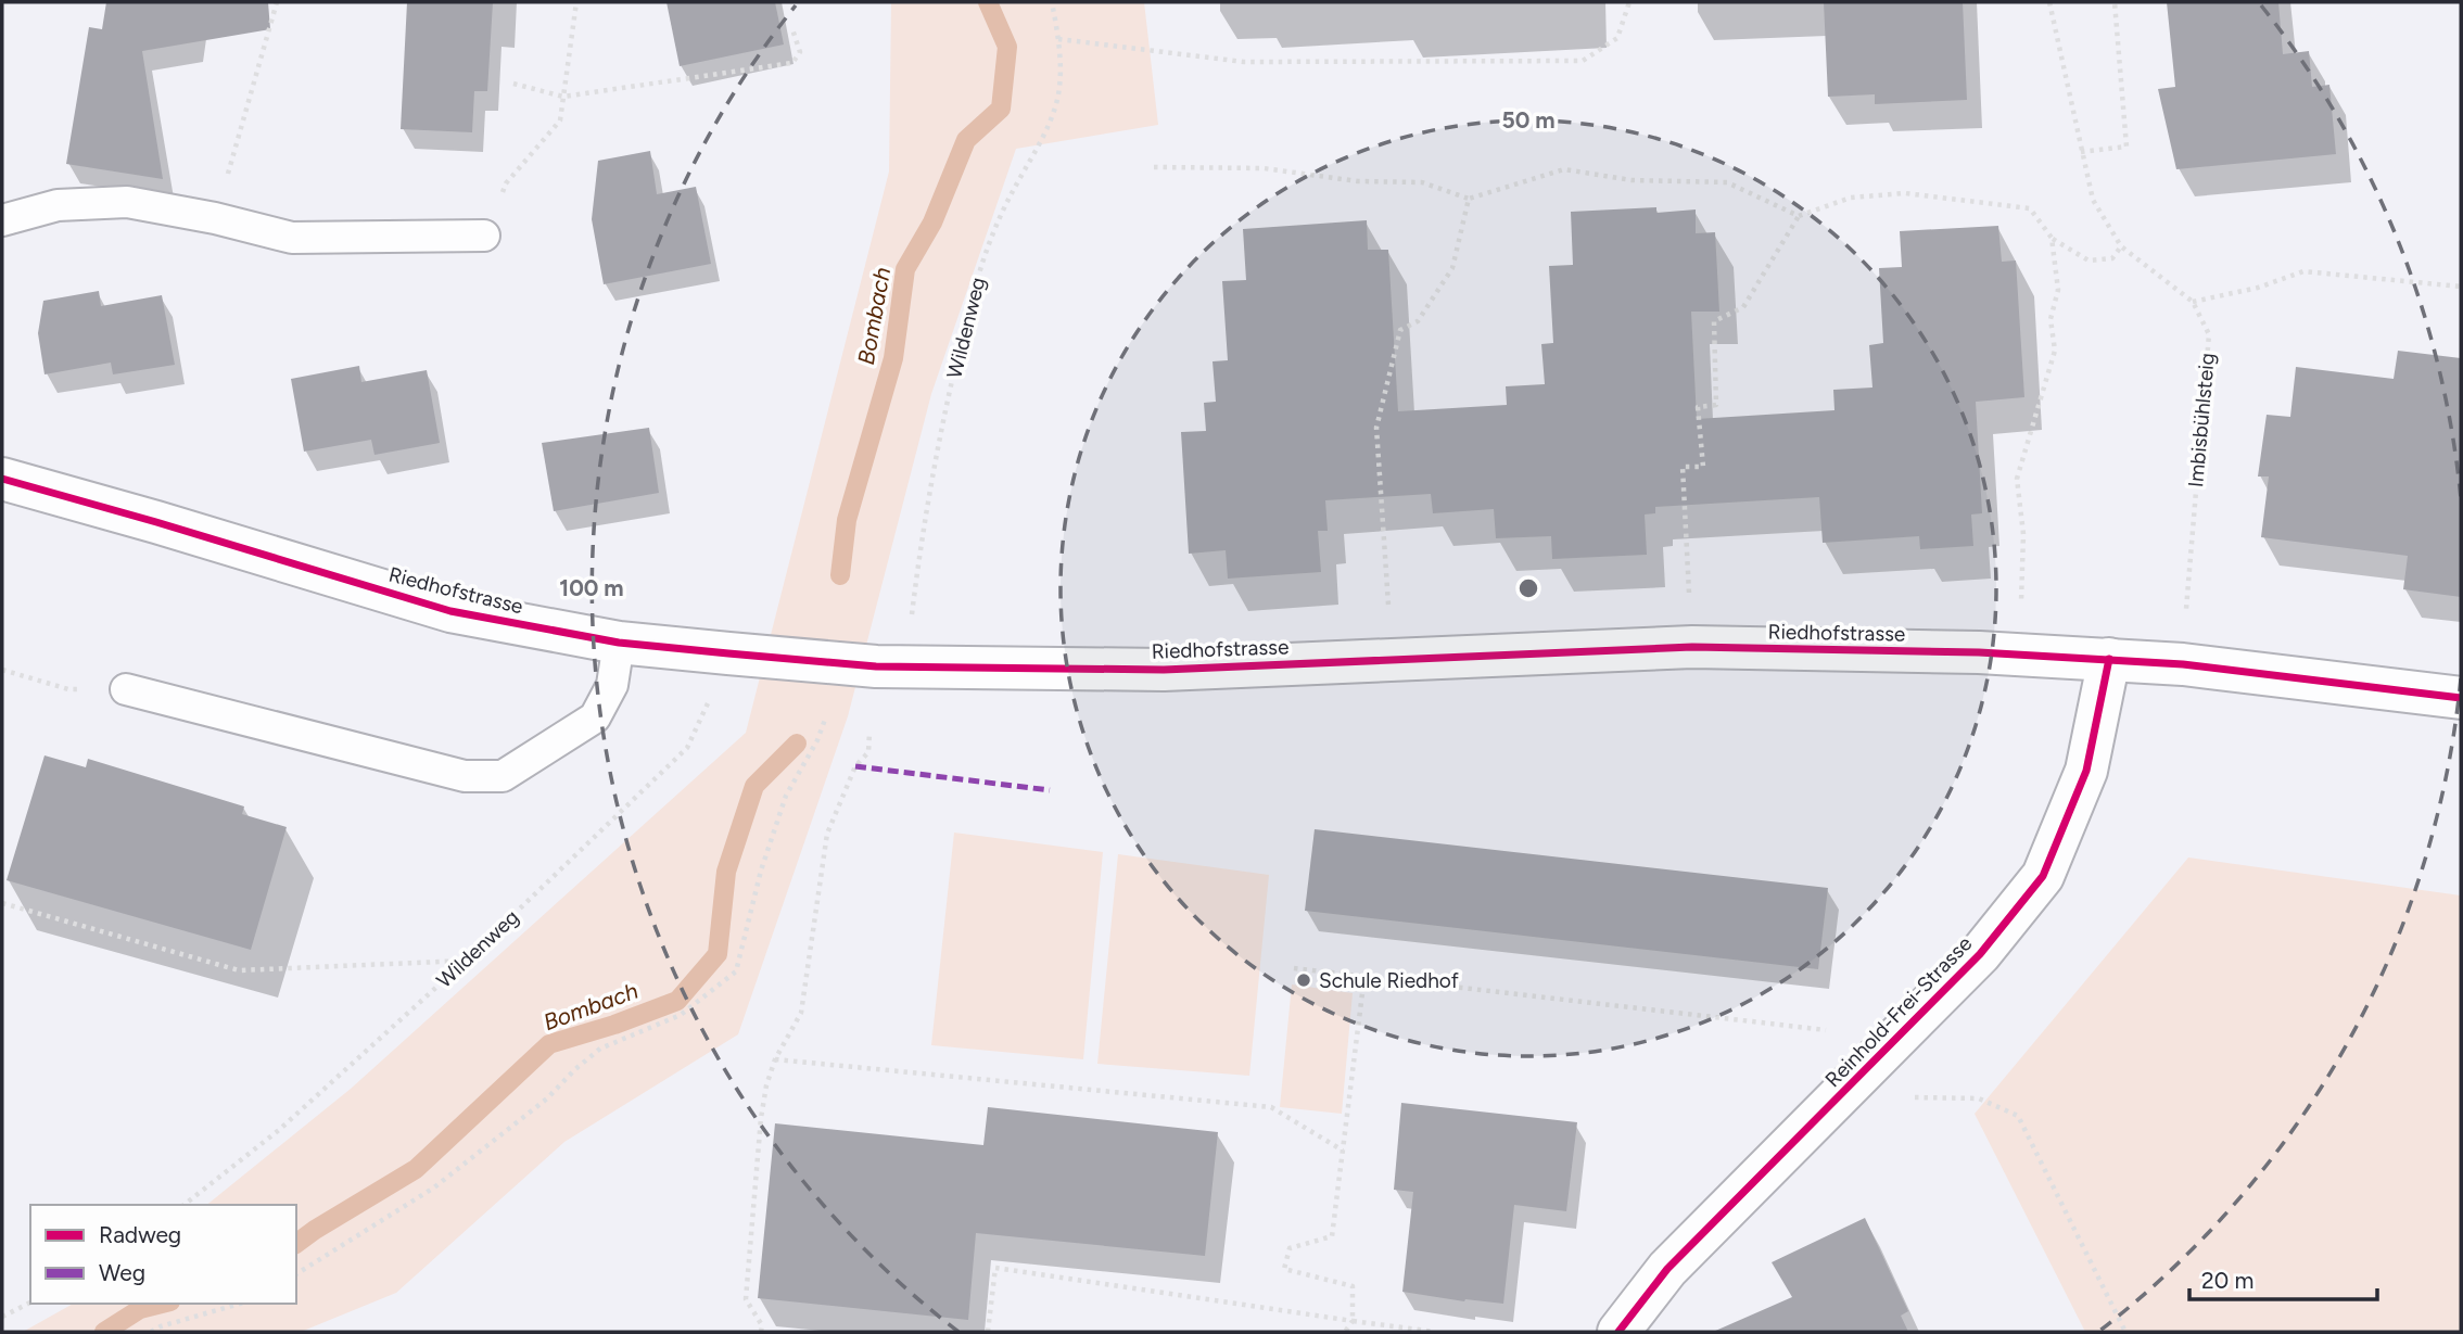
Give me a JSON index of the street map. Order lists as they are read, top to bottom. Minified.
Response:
{"streets":{"street":["Riedhofstrasse","Reinhold-Frei-Strasse"],"path":["Wildenweg","Imbisbühlsteig"]},"crossings":[["Wildenweg","Riedhofstrasse"],["Riedhofstrasse","Reinhold-Frei-Strasse"]],"water":["Bombach"],"places":["Schule Riedhof"],"legend":["Radweg","Weg"],"scale_bar":"20 m","rings":["50 m","100 m"]}
